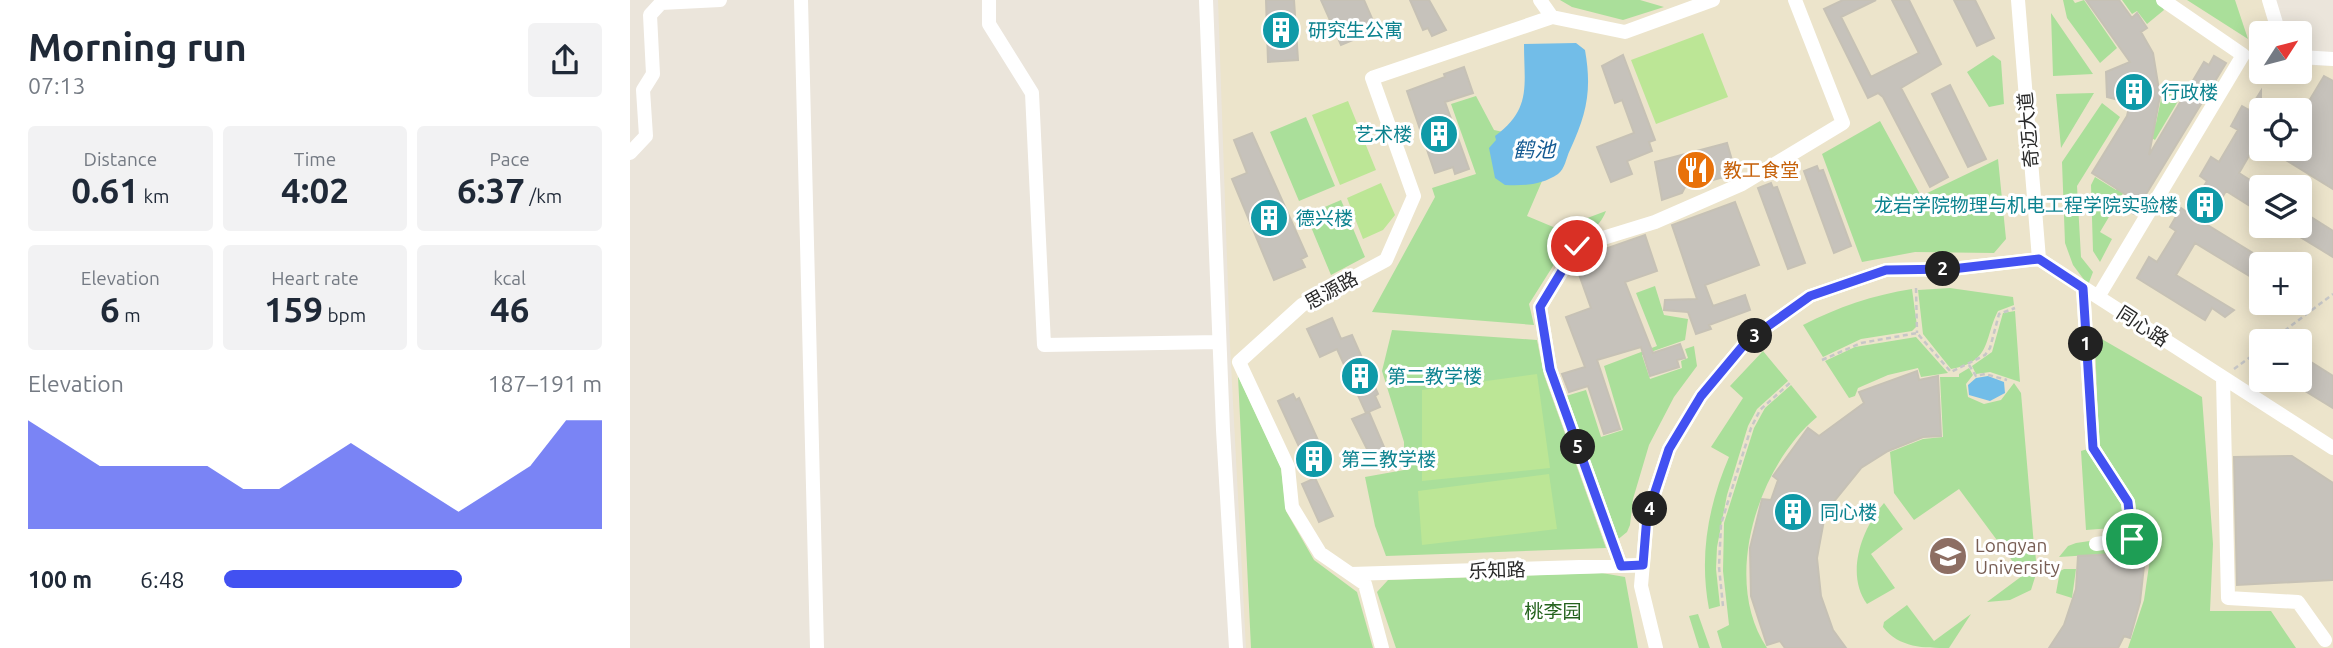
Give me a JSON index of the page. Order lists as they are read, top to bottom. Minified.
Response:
{"streets":{"street":["奇迈大道","思源路","同心路","乐知路"]},"crossings":[["奇迈大道","同心路"],["思源路","乐知路"]],"water":["鹤池"],"parks":["桃李园"],"places":{"building":["研究生公寓","行政楼","艺术楼","龙岩学院物理与机电工程学院实验楼","德兴楼","第二教学楼","第三教学楼","同心楼"],"restaurant":["教工食堂"],"school or university":["Longyan University"]},"north":"top right","page":{"heading":["Morning run","07:13"],"map_buttons":["+","−"],"stats":[["Distance","0.61 km"],["Time","4:02"],["Pace","6:37 /km"],["Elevation","6 m"],["Heart rate","159 bpm"],["kcal","46"]],"pins":["2","3","1","5","4"],"chart":["Elevation","187–191 m"],"list":[{"name":"100 m","note":"6:48"}]}}
